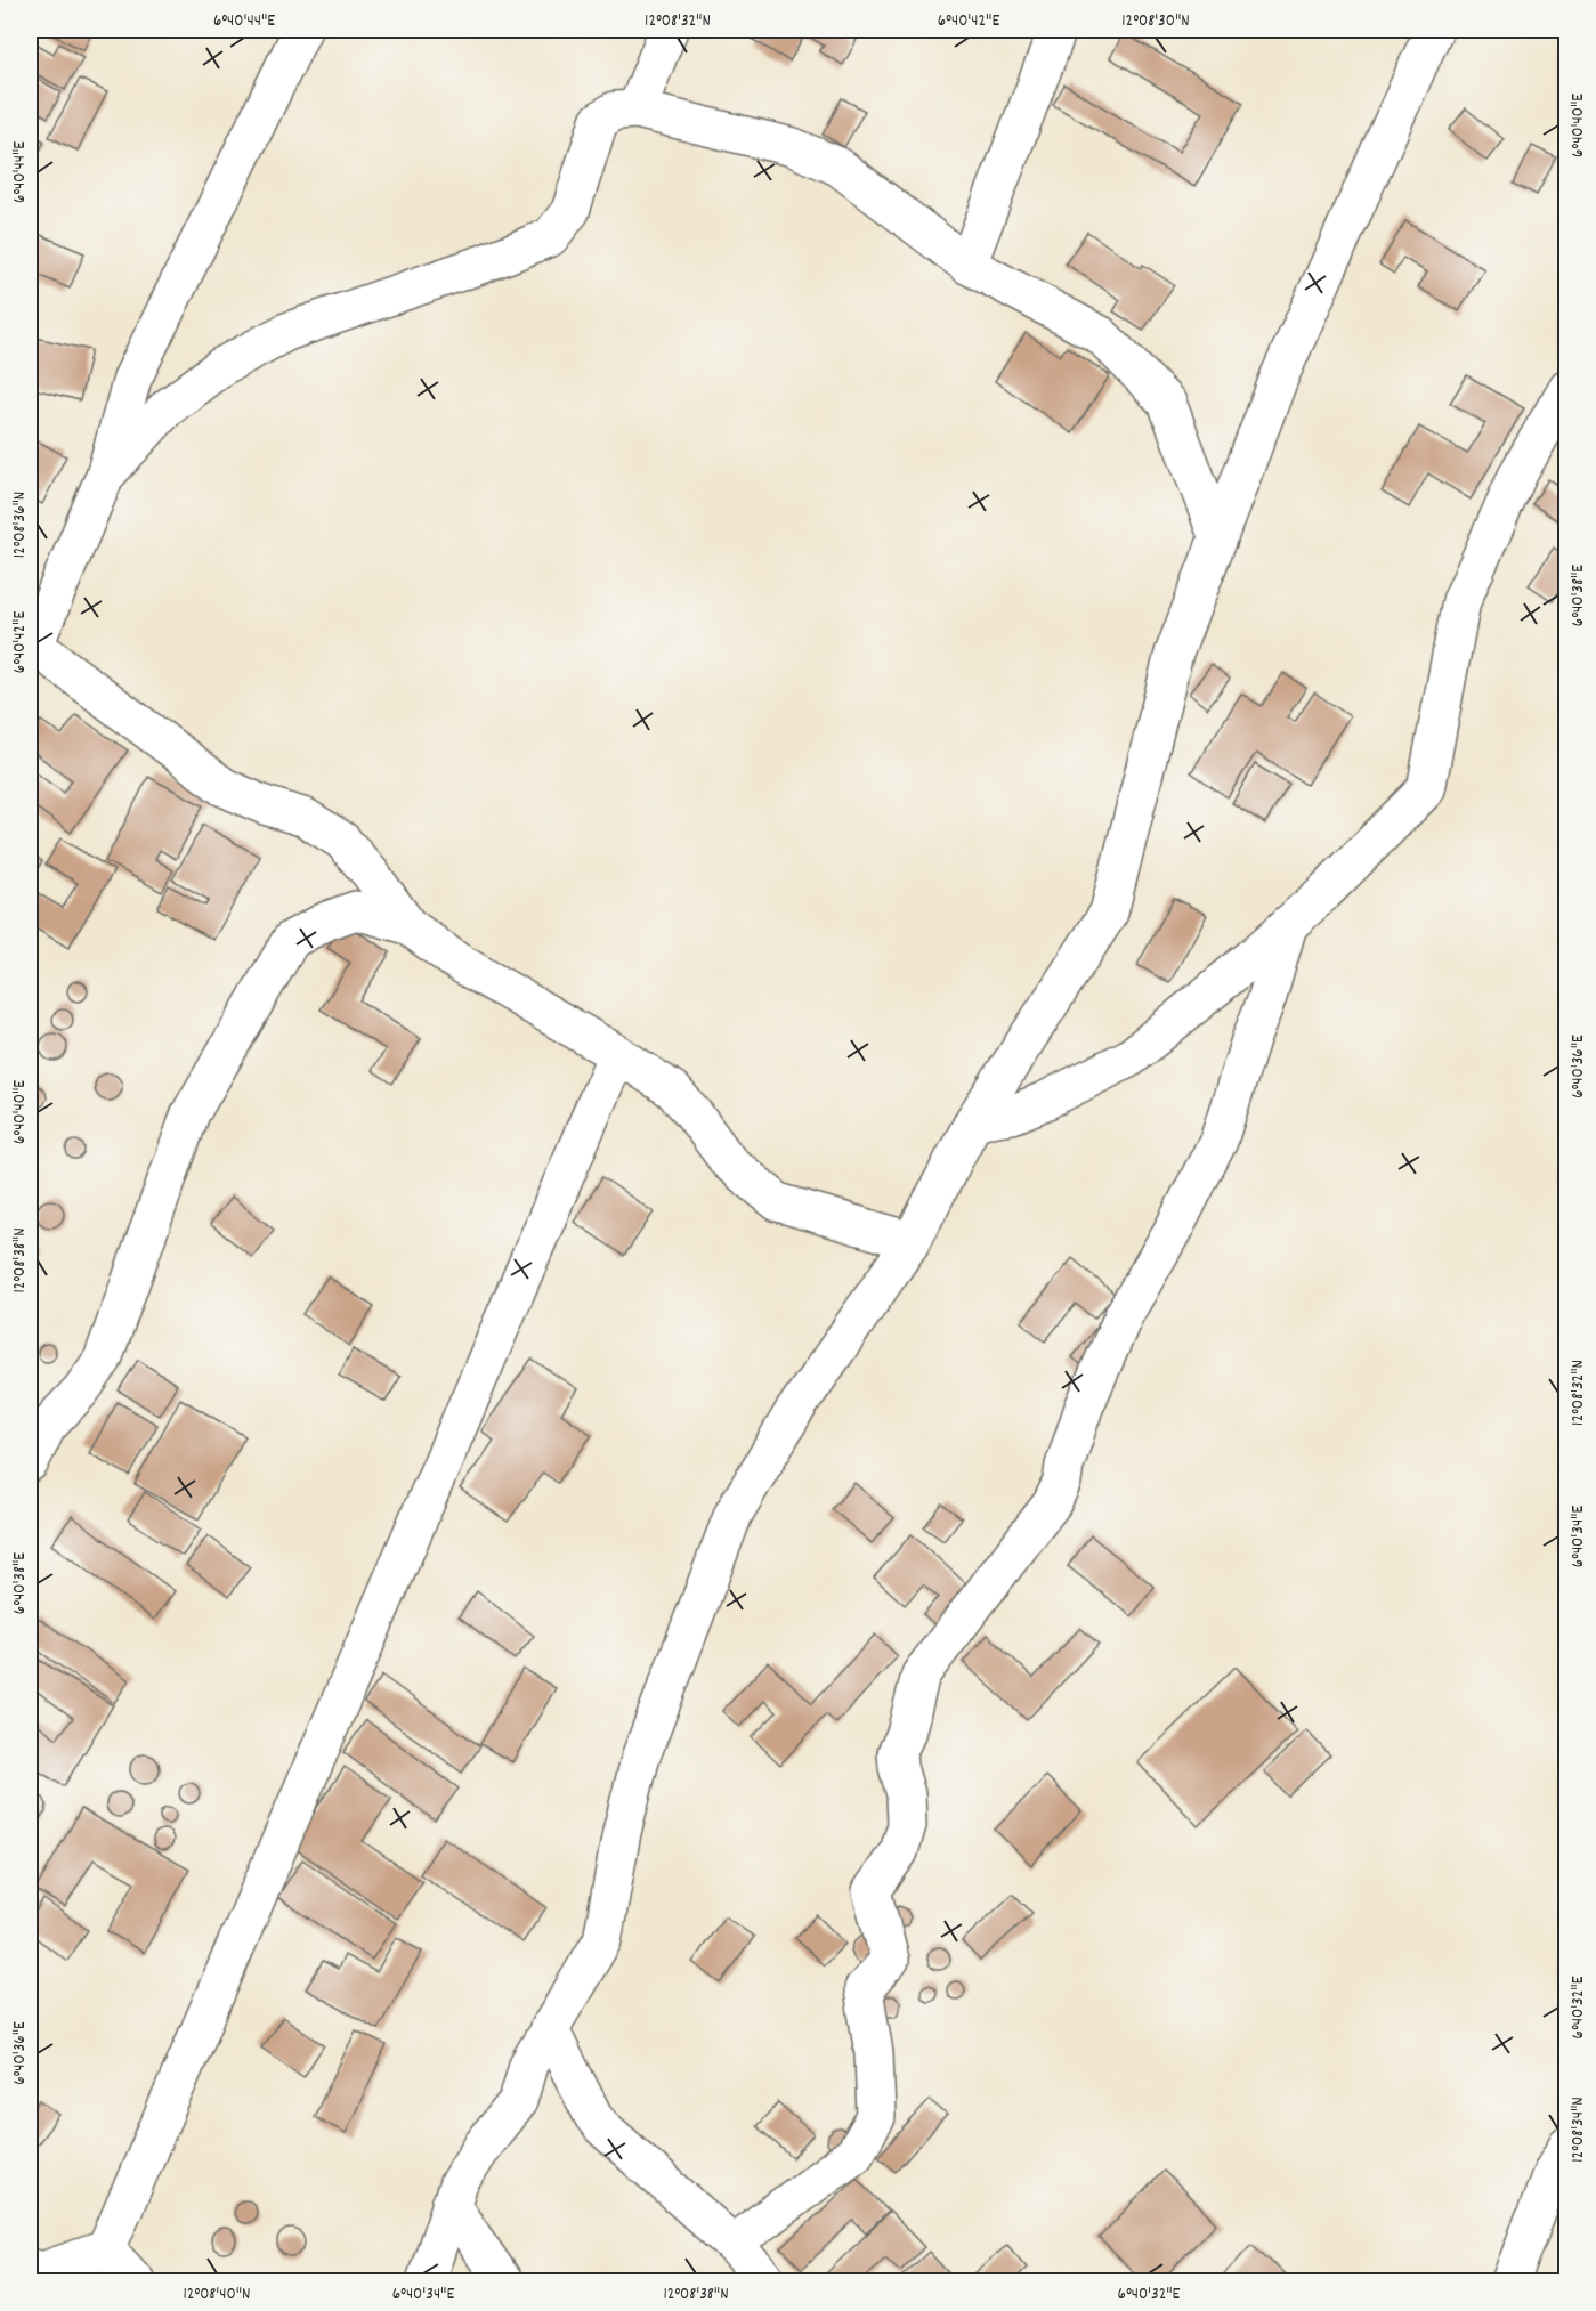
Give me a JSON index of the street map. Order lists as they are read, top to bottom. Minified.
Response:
{"coordinates":["6°40'44\"E","12°08'32\"N","6°40'42\"E","12°08'30\"N","6°40'40\"E","12°08'36\"N","6°40'38\"E","6°40'36\"E","12°08'38\"N","6°40'34\"E","6°40'32\"E","12°08'34\"N","12°08'40\"N"]}
